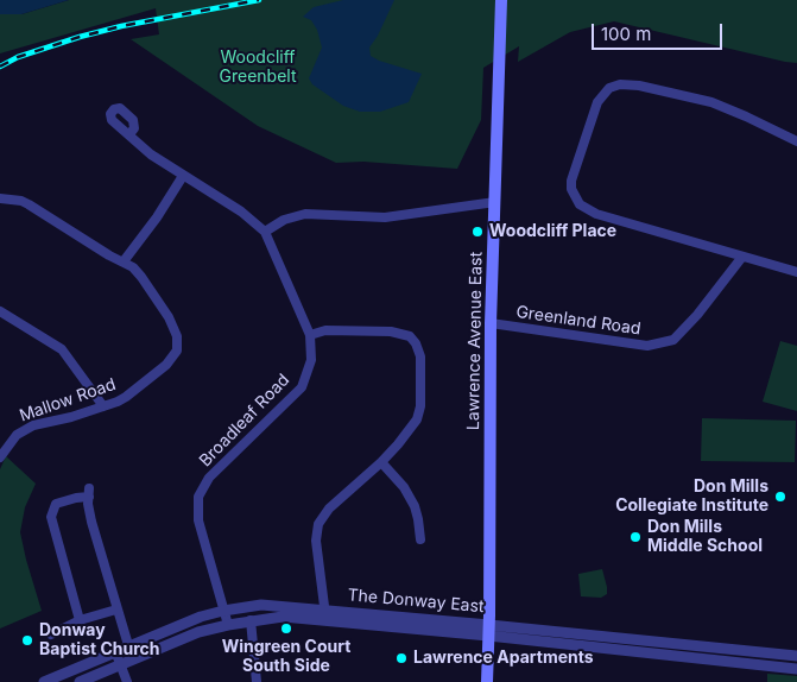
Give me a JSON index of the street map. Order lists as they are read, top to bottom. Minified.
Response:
{"streets":{"main road":["Lawrence Avenue East"],"street":["Greenland Road","Mallow Road","Broadleaf Road","The Donway East"]},"crossings":[["Greenland Road","Lawrence Avenue East"],["Lawrence Avenue East","The Donway East"],["Broadleaf Road","The Donway East"]],"parks":["Woodcliff Greenbelt"],"places":["Woodcliff Place","Don Mills Collegiate Institute","Don Mills Middle School","Wingreen Court South Side","Donway Baptist Church","Lawrence Apartments"],"scale_bar":"100 m"}
